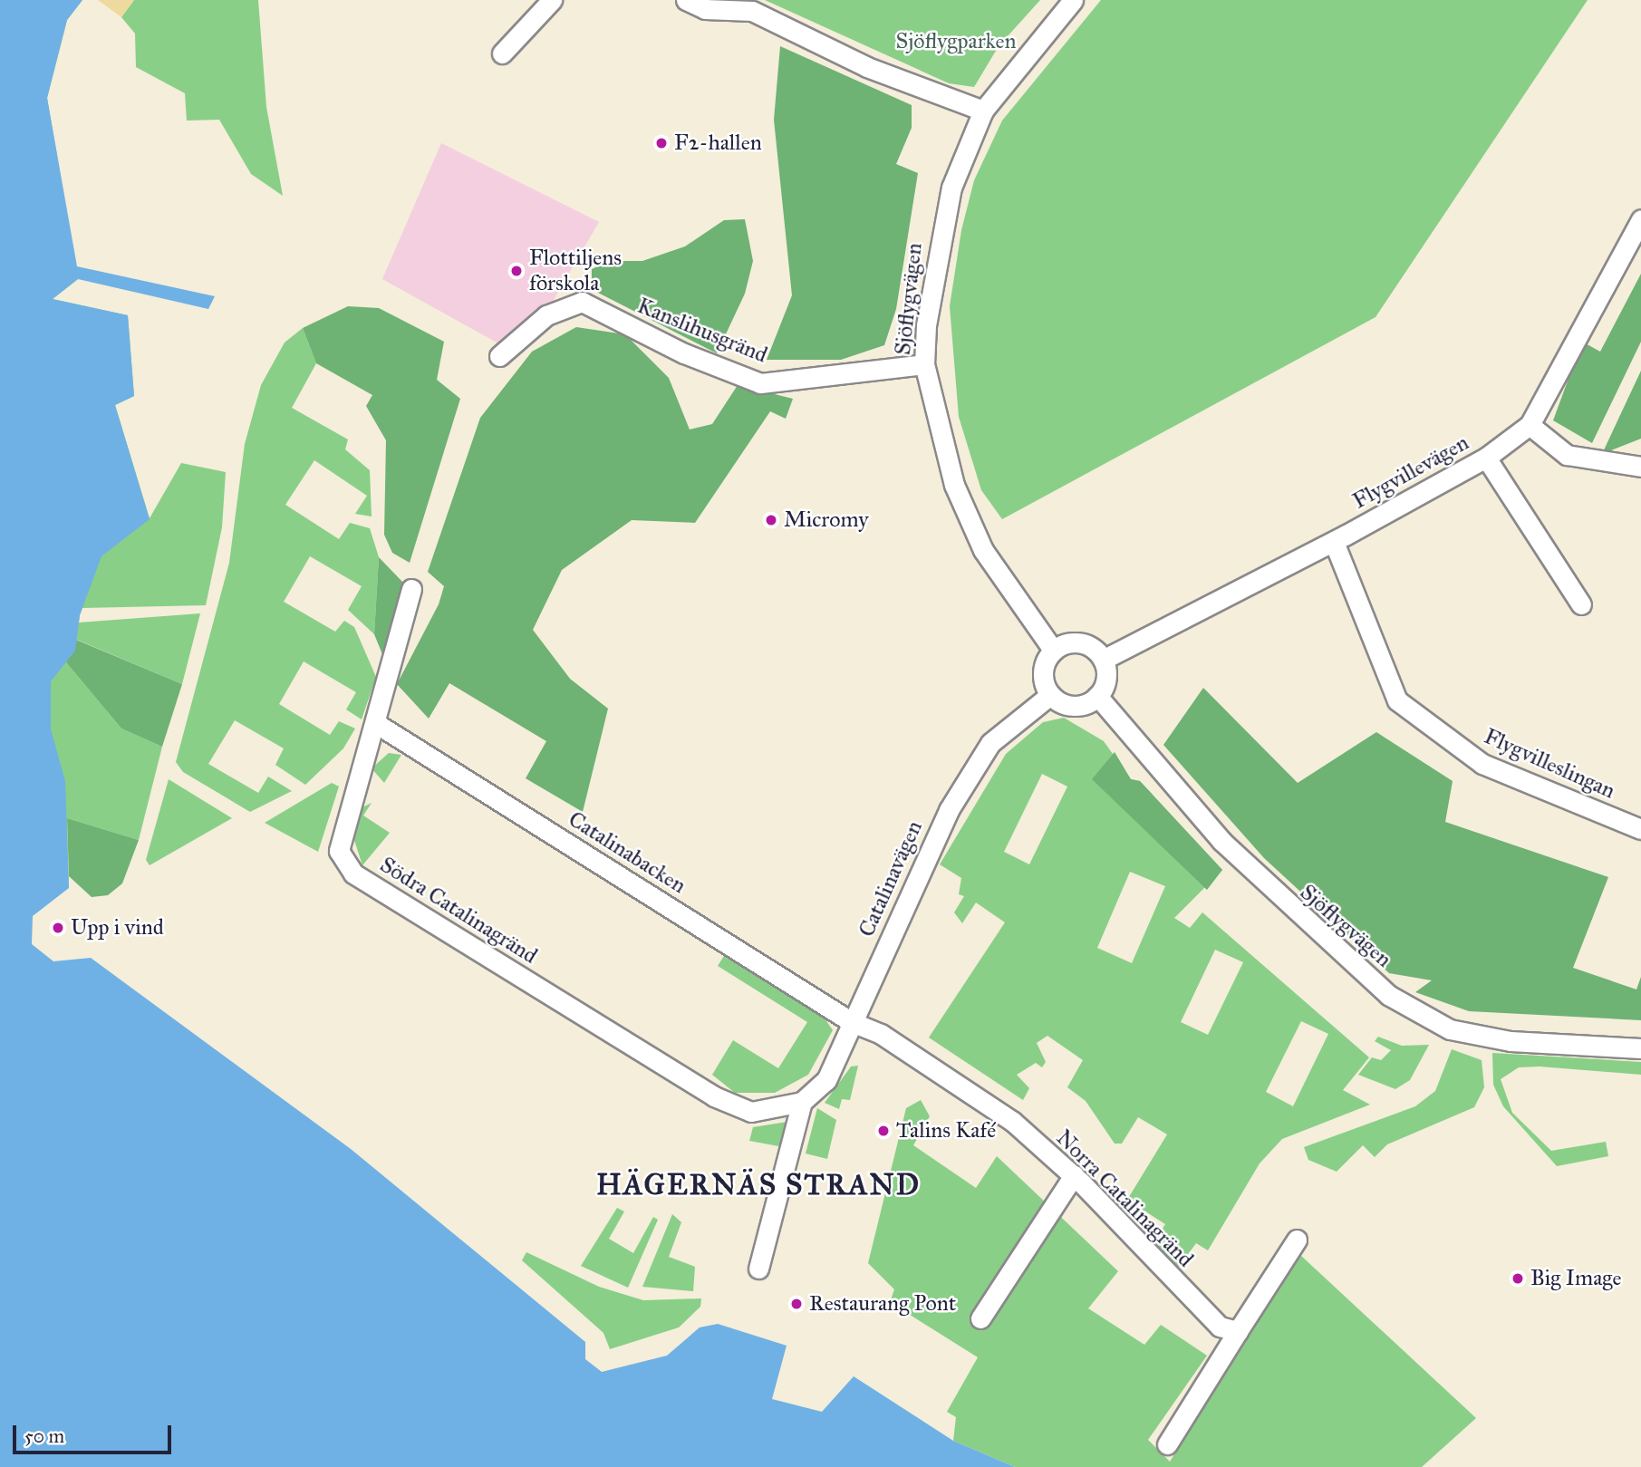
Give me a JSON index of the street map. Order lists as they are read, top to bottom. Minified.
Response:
{"streets":{"street":["Sjöflygvägen","Kanslihusgränd","Flygvillevägen","Flygvilleslingan","Catalinabacken","Catalinavägen","Södra Catalinagränd","Norra Catalinagränd"]},"crossings":[["Sjöflygvägen","Kanslihusgränd"],["Sjöflygvägen","Flygvillevägen"],["Sjöflygvägen","Catalinavägen"],["Flygvillevägen","Flygvilleslingan"],["Flygvillevägen","Catalinavägen"],["Catalinabacken","Catalinavägen"],["Catalinabacken","Södra Catalinagränd"],["Catalinabacken","Norra Catalinagränd"],["Catalinavägen","Södra Catalinagränd"],["Catalinavägen","Norra Catalinagränd"]],"districts":["HÄGERNÄS STRAND"],"parks":["Sjöflygparken"],"places":["F2-hallen","Flottiljens förskola","Micromy","Upp i vind","Talins Kafé","Big Image","Restaurang Pont"],"scale_bar":"50 m"}
